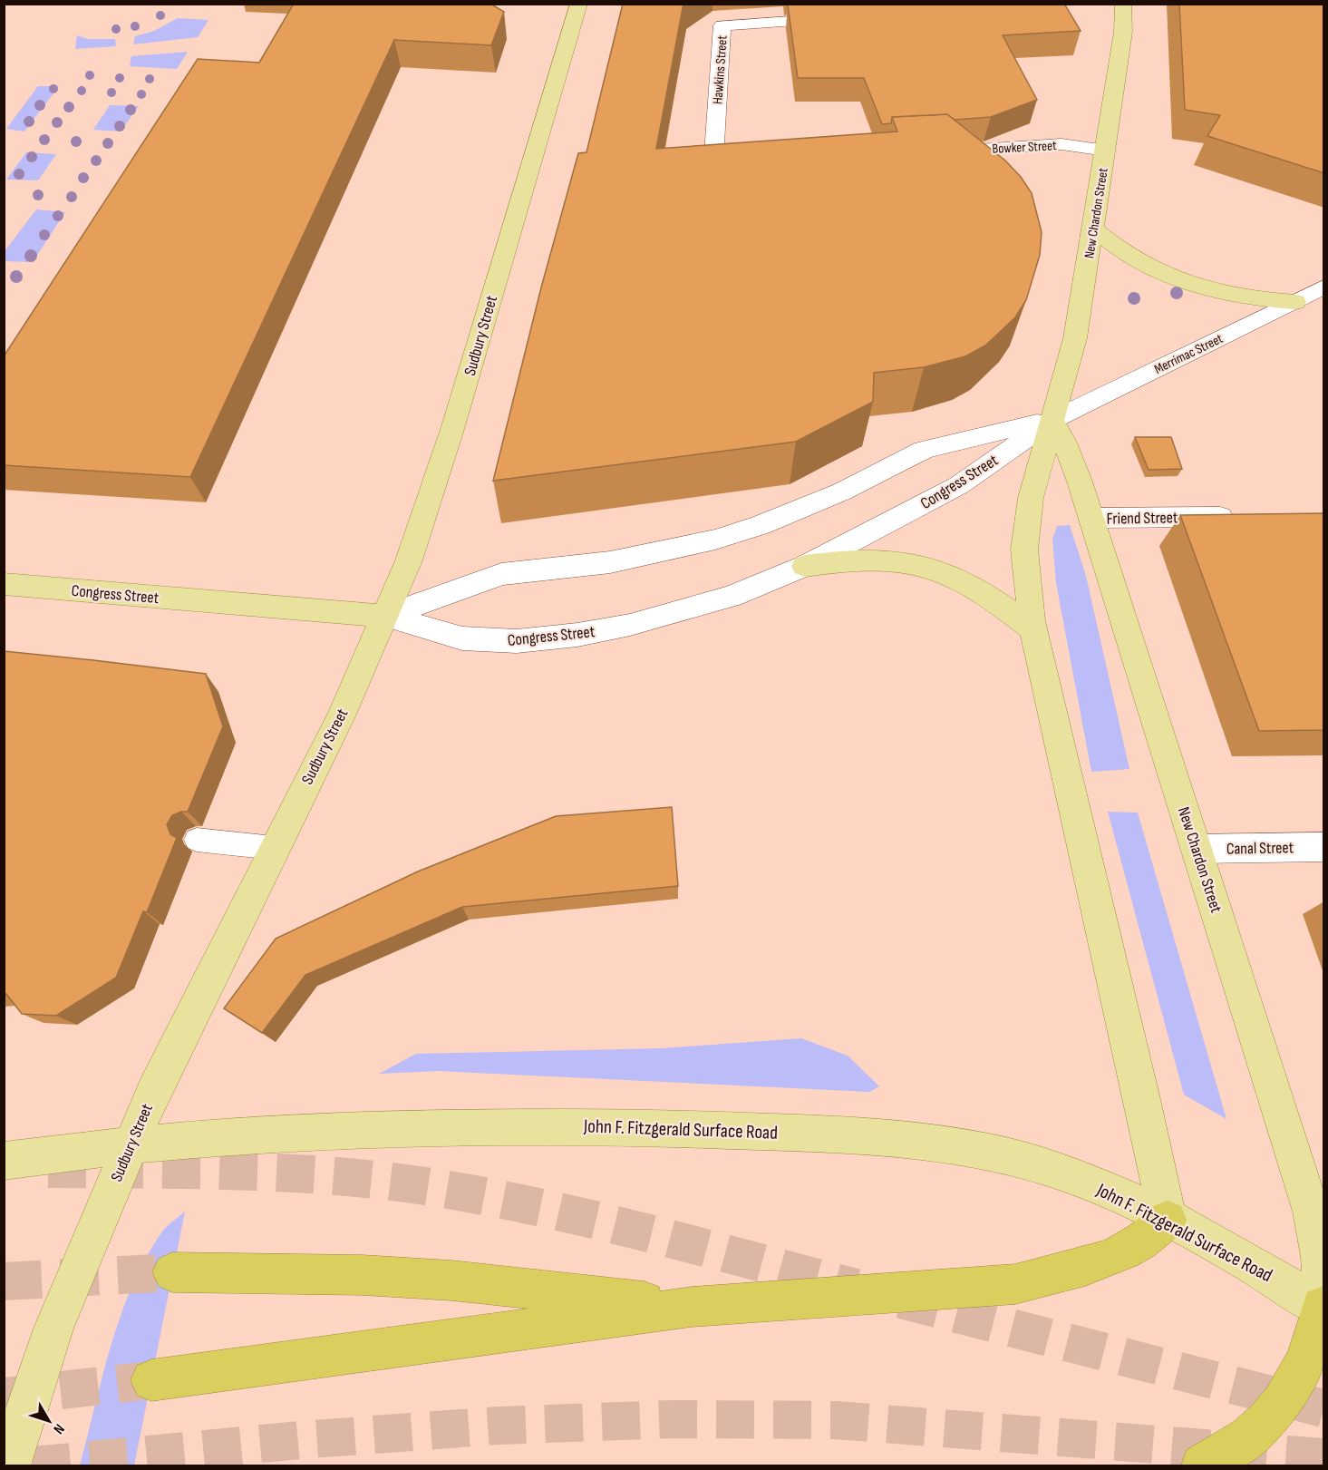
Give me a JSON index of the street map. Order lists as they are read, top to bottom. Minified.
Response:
{"streets":{"main road":["Hawkins Street","Bowker Street","New Chardon Street","Sudbury Street","Merrimac Street","Congress Street","Friend Street","Canal Street","John F. Fitzgerald Surface Road"]},"crossings":[["Bowker Street","New Chardon Street"],["New Chardon Street","Merrimac Street"],["New Chardon Street","Congress Street"],["New Chardon Street","Friend Street"],["New Chardon Street","Canal Street"],["New Chardon Street","John F. Fitzgerald Surface Road"],["Sudbury Street","Congress Street"],["Sudbury Street","John F. Fitzgerald Surface Road"],["Merrimac Street","Congress Street"]],"north":"bottom right"}
